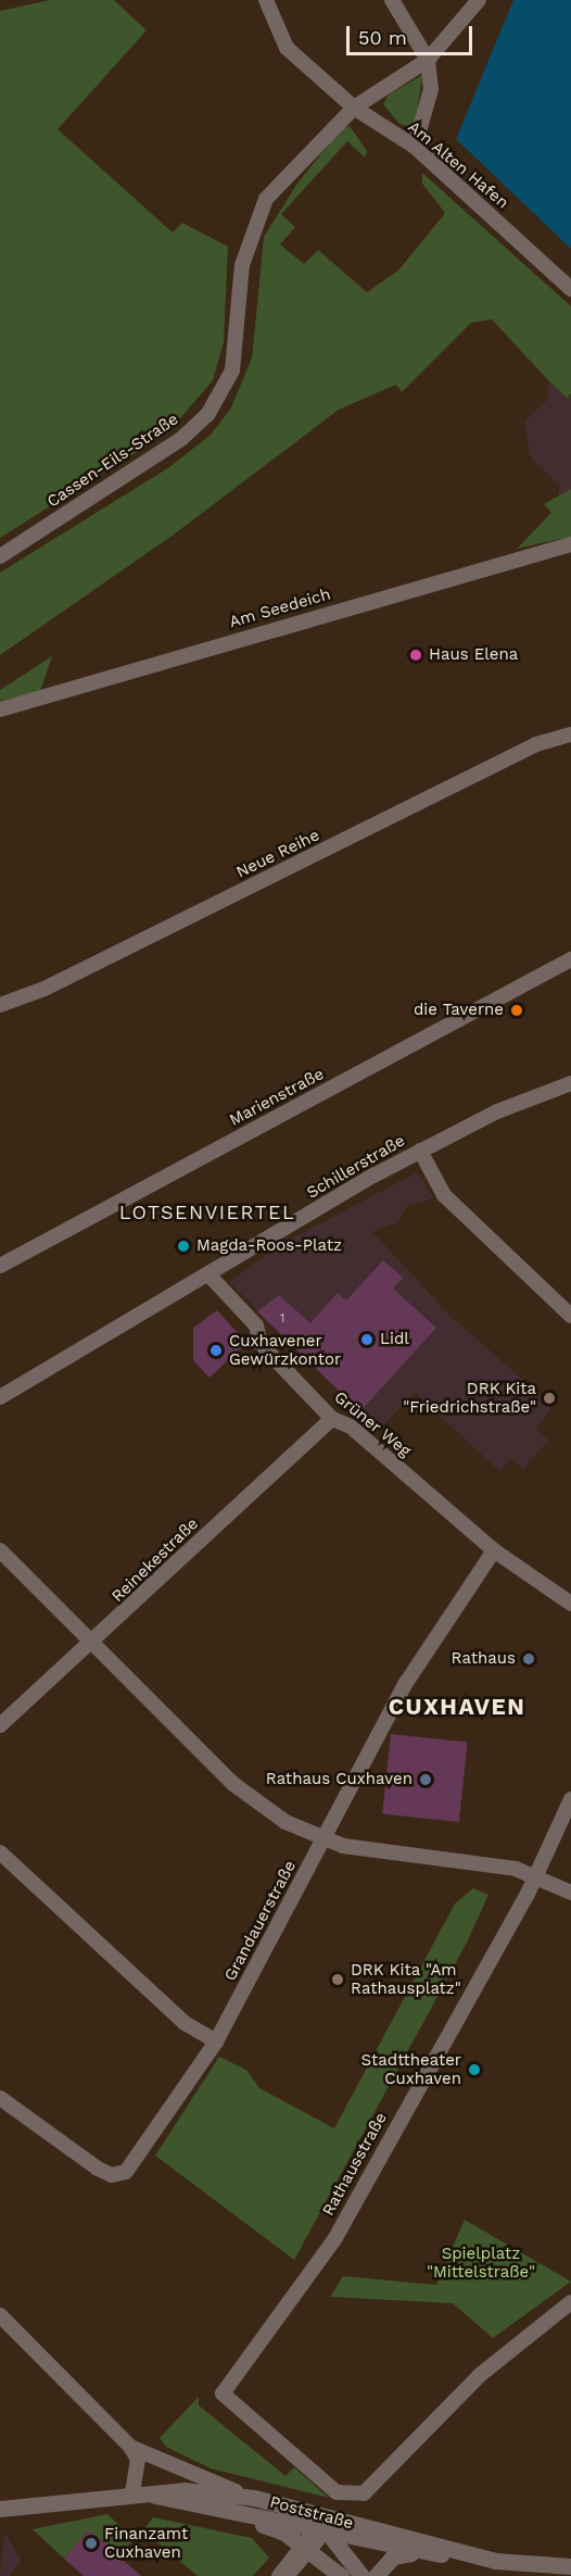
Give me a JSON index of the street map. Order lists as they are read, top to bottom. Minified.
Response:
{"streets":{"street":["Am Alten Hafen","Cassen-Eils-Straße","Am Seedeich","Neue Reihe","Marienstraße","Schillerstraße","Grüner Weg","Reinekestraße","Grandauerstraße","Rathausstraße","Poststraße"]},"crossings":[["Am Alten Hafen","Cassen-Eils-Straße"],["Schillerstraße","Grüner Weg"],["Grüner Weg","Reinekestraße"],["Grüner Weg","Grandauerstraße"]],"districts":["LOTSENVIERTEL","CUXHAVEN"],"parks":["Spielplatz \"Mittelstraße\""],"places":["Haus Elena","die Taverne","Magda-Roos-Platz","Lidl","Cuxhavener Gewürzkontor","DRK Kita \"Friedrichstraße\"","Rathaus","Rathaus Cuxhaven","DRK Kita \"Am Rathausplatz\"","Stadttheater Cuxhaven","Finanzamt Cuxhaven"],"house_numbers":["1"],"scale_bar":"50 m"}
